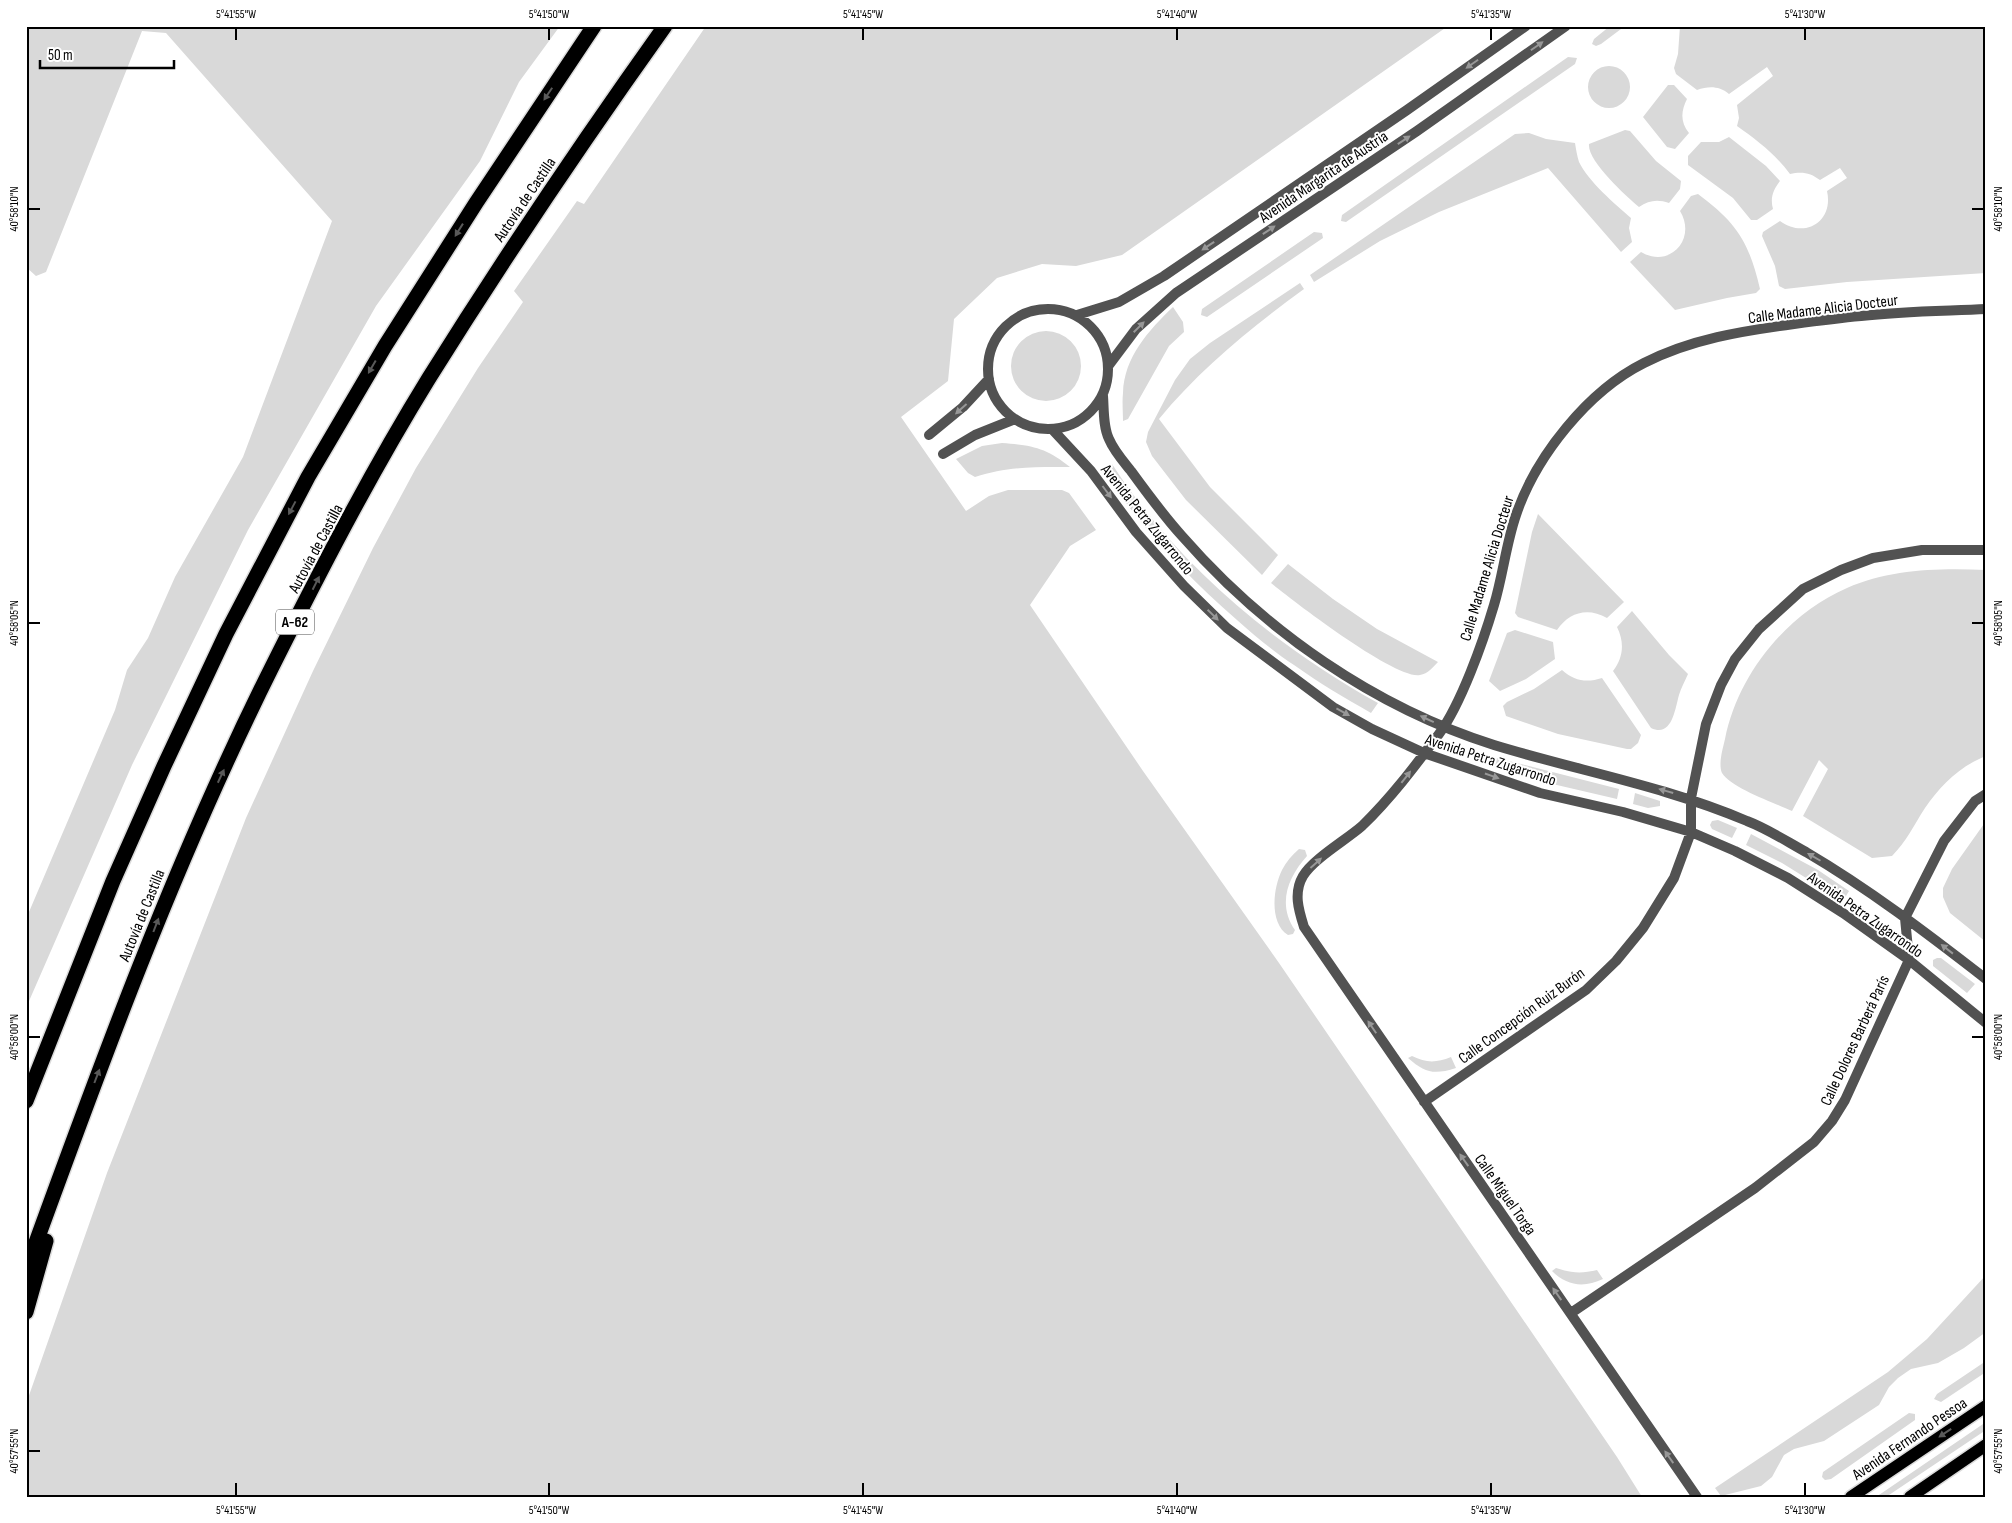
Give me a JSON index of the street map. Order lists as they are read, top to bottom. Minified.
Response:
{"streets":{"highway":["Autovía de Castilla","A-62"],"main road":["Avenida Fernando Pessoa"],"street":["Avenida Margarita de Austria","Calle Madame Alicia Docteur","Avenida Petra Zugarrondo","Calle Concepción Ruiz Burón","Calle Dolores Barberá París","Calle Miguel Torga"]},"crossings":[["Avenida Margarita de Austria","Avenida Petra Zugarrondo"],["Calle Madame Alicia Docteur","Avenida Petra Zugarrondo"],["Calle Madame Alicia Docteur","Calle Miguel Torga"],["Avenida Petra Zugarrondo","Calle Concepción Ruiz Burón"],["Avenida Petra Zugarrondo","Calle Dolores Barberá París"],["Calle Concepción Ruiz Burón","Calle Miguel Torga"],["Calle Dolores Barberá París","Calle Miguel Torga"]],"one_way":["Calle Miguel Torga"],"scale_bar":"50 m","coordinates":["5°41'55\"W","5°41'50\"W","5°41'45\"W","5°41'40\"W","5°41'35\"W","5°41'30\"W","40°58'10\"N","40°58'05\"N","40°58'00\"N","40°57'55\"N"]}
